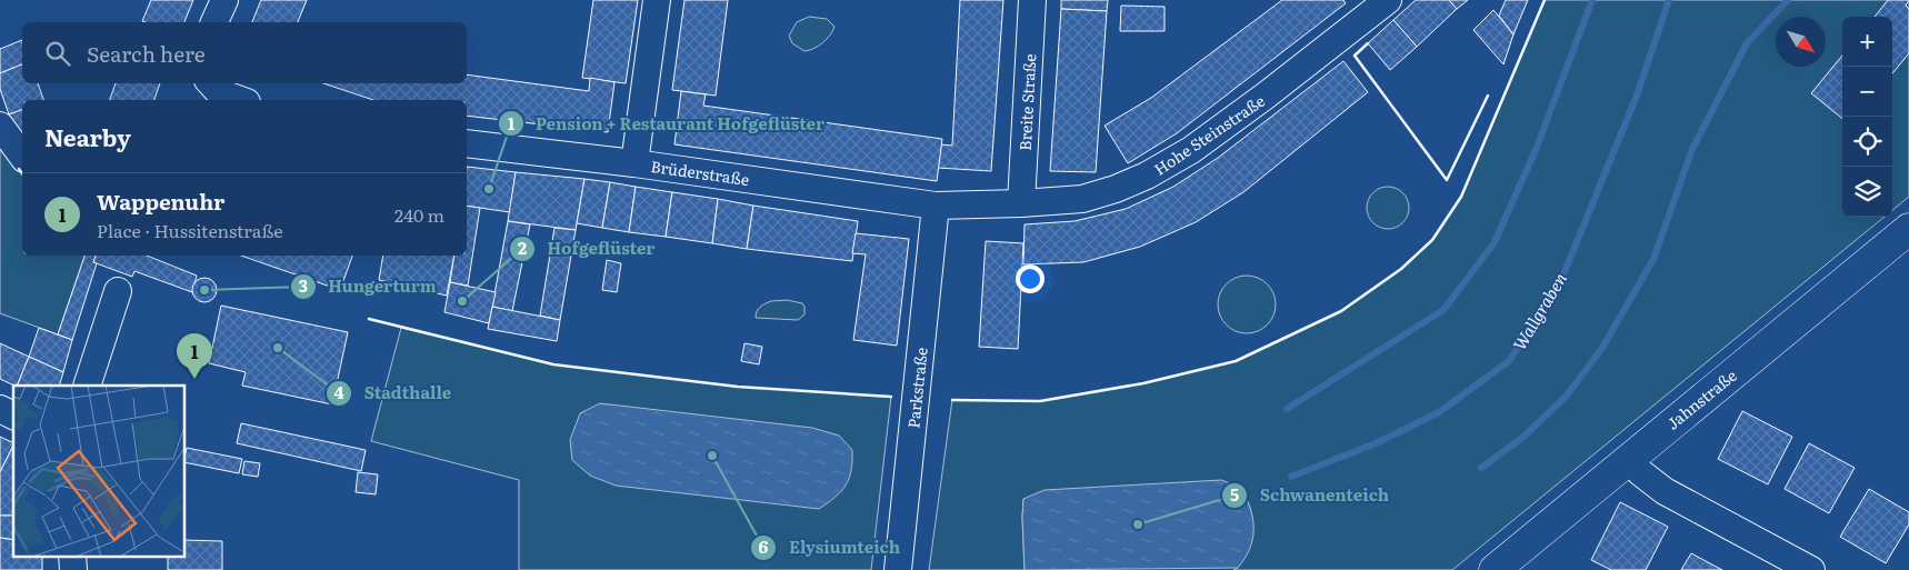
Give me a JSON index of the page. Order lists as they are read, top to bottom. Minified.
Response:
{"streets":{"main road":["Jahnstraße"],"street":["Breite Straße","Hohe Steinstraße","Brüderstraße","Parkstraße"]},"crossings":[["Breite Straße","Hohe Steinstraße"],["Hohe Steinstraße","Brüderstraße"],["Hohe Steinstraße","Parkstraße"],["Brüderstraße","Parkstraße"]],"water":["Wallgraben"],"places":["Pension + Restaurant Hofgeflüster","Hungerturm","Hofgeflüster","Stadthalle","Elysiumteich","Schwanenteich"],"north":"bottom right","page":{"map_buttons":["+","−"],"search":"Search here","heading":"Nearby","list":[{"mark":"1","name":"Wappenuhr","note":"Place · Hussitenstraße","value":"240 m"}],"pins":"1"}}
